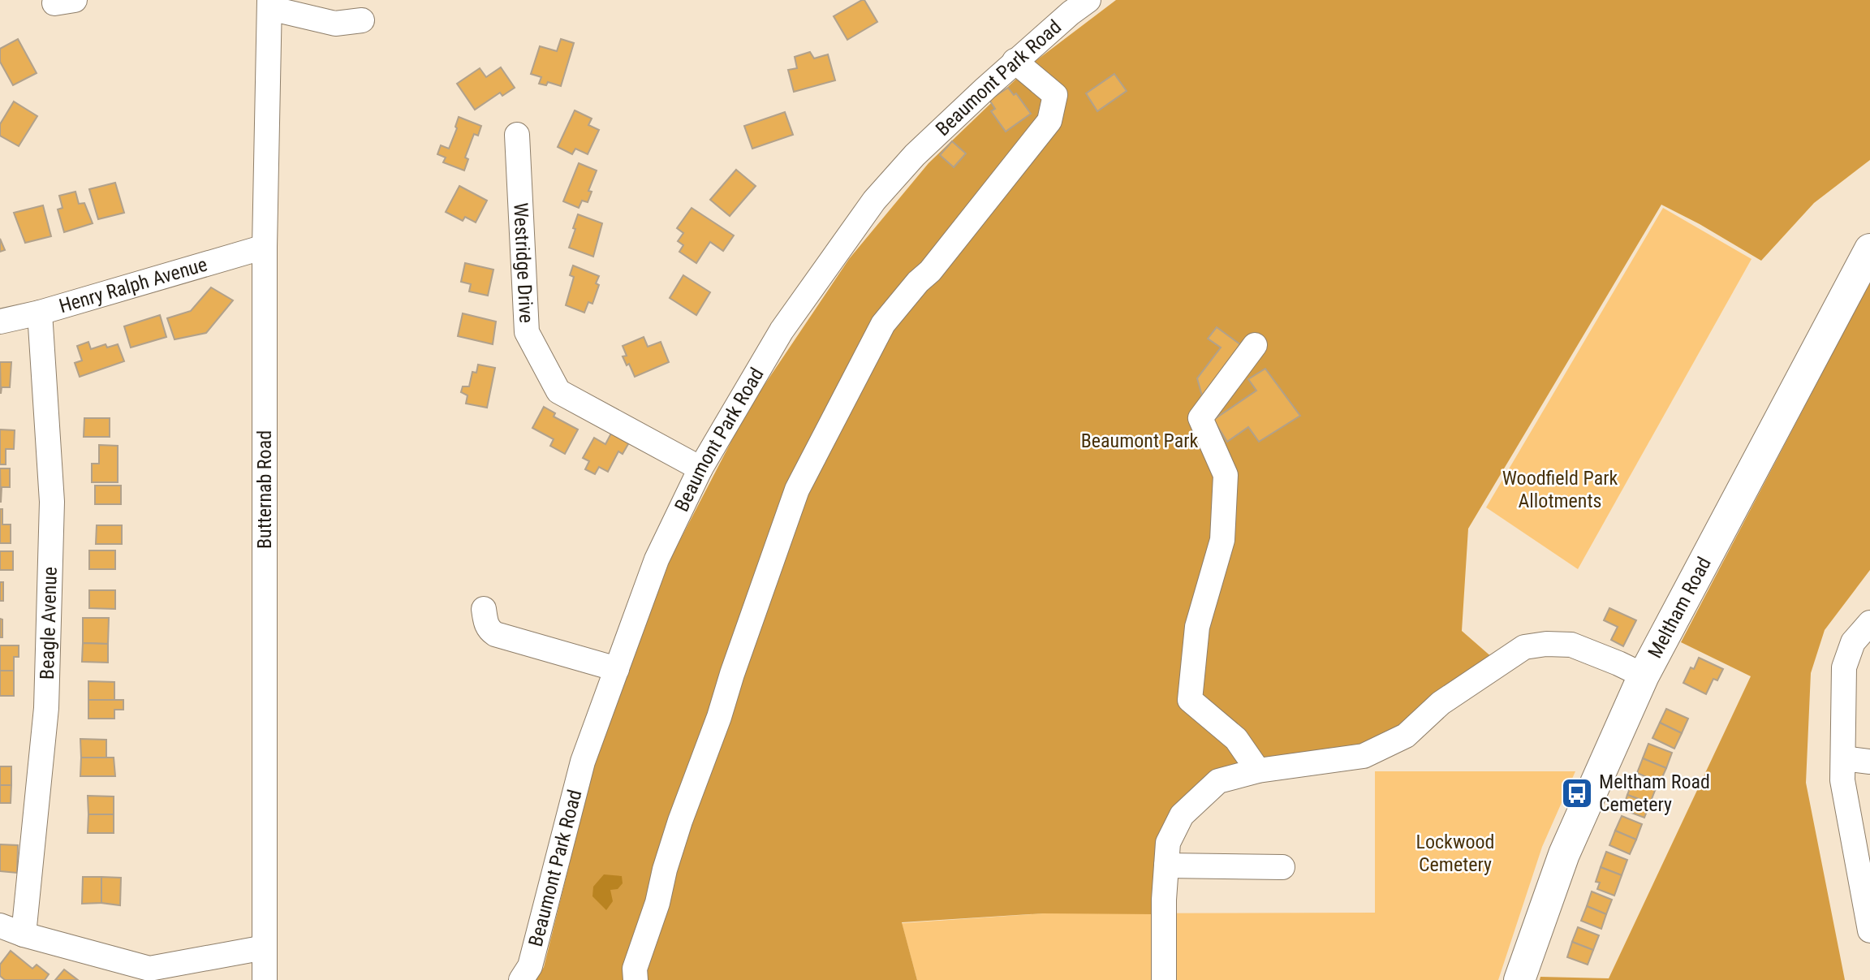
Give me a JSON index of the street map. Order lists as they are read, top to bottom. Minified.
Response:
{"streets":{"main road":["Meltham Road"],"street":["Beaumont Park Road","Westridge Drive","Henry Ralph Avenue","Butternab Road","Beagle Avenue"]},"crossings":[["Beaumont Park Road","Westridge Drive"],["Henry Ralph Avenue","Butternab Road"],["Henry Ralph Avenue","Beagle Avenue"]],"parks":["Beaumont Park","Woodfield Park Allotments","Lockwood Cemetery"],"places":{"bus stop":["Meltham Road Cemetery"]}}
